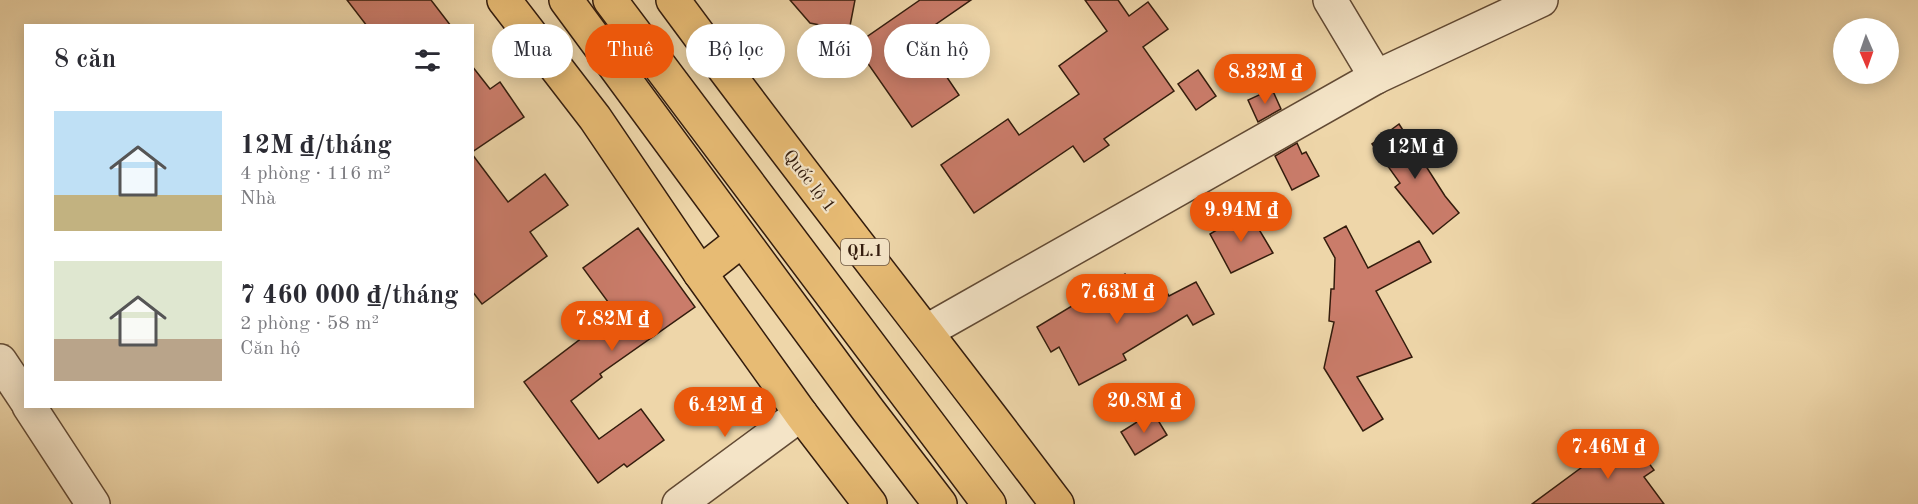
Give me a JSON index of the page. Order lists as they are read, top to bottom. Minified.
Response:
{"streets":{"highway":["Quốc lộ 1","QL.1"]},"north":"bottom","page":{"chip":["Mua","Thuê","Bộ lọc","Mới","Căn hộ"],"heading":"8 căn","price":["8.32M ₫","12M ₫","9.94M ₫","7.63M ₫","7.82M ₫","20.8M ₫","6.42M ₫","7.46M ₫"],"list":[{"name":"12M ₫/tháng","note":"4 phòng · 116 m² · Nhà"},{"name":"7 460 000 ₫/tháng","note":"2 phòng · 58 m² · Căn hộ"}]}}
